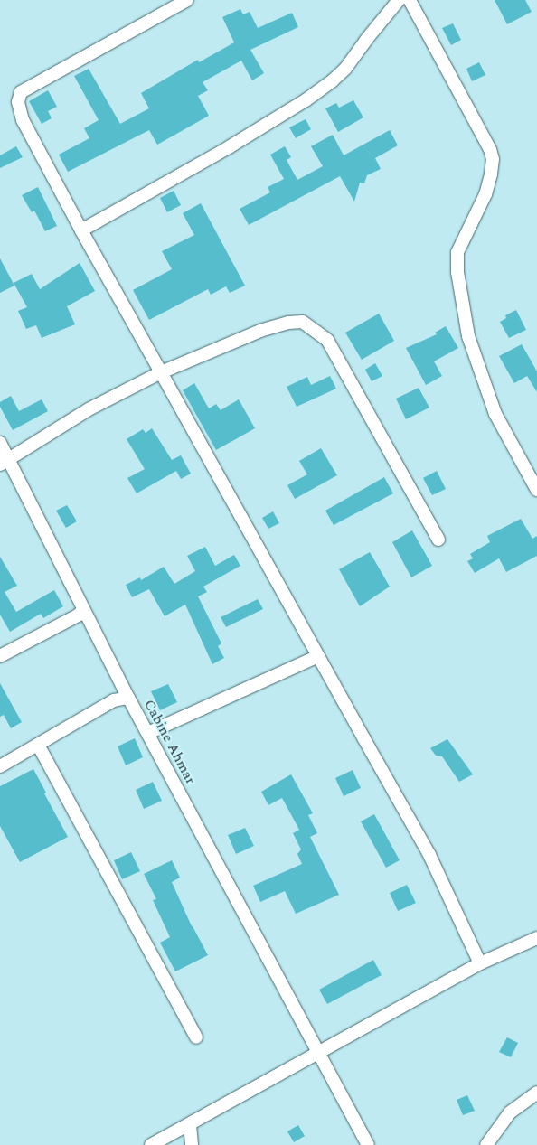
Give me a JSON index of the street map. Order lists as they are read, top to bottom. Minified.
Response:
{"streets":{"street":["Cabine Ahmar"]}}
